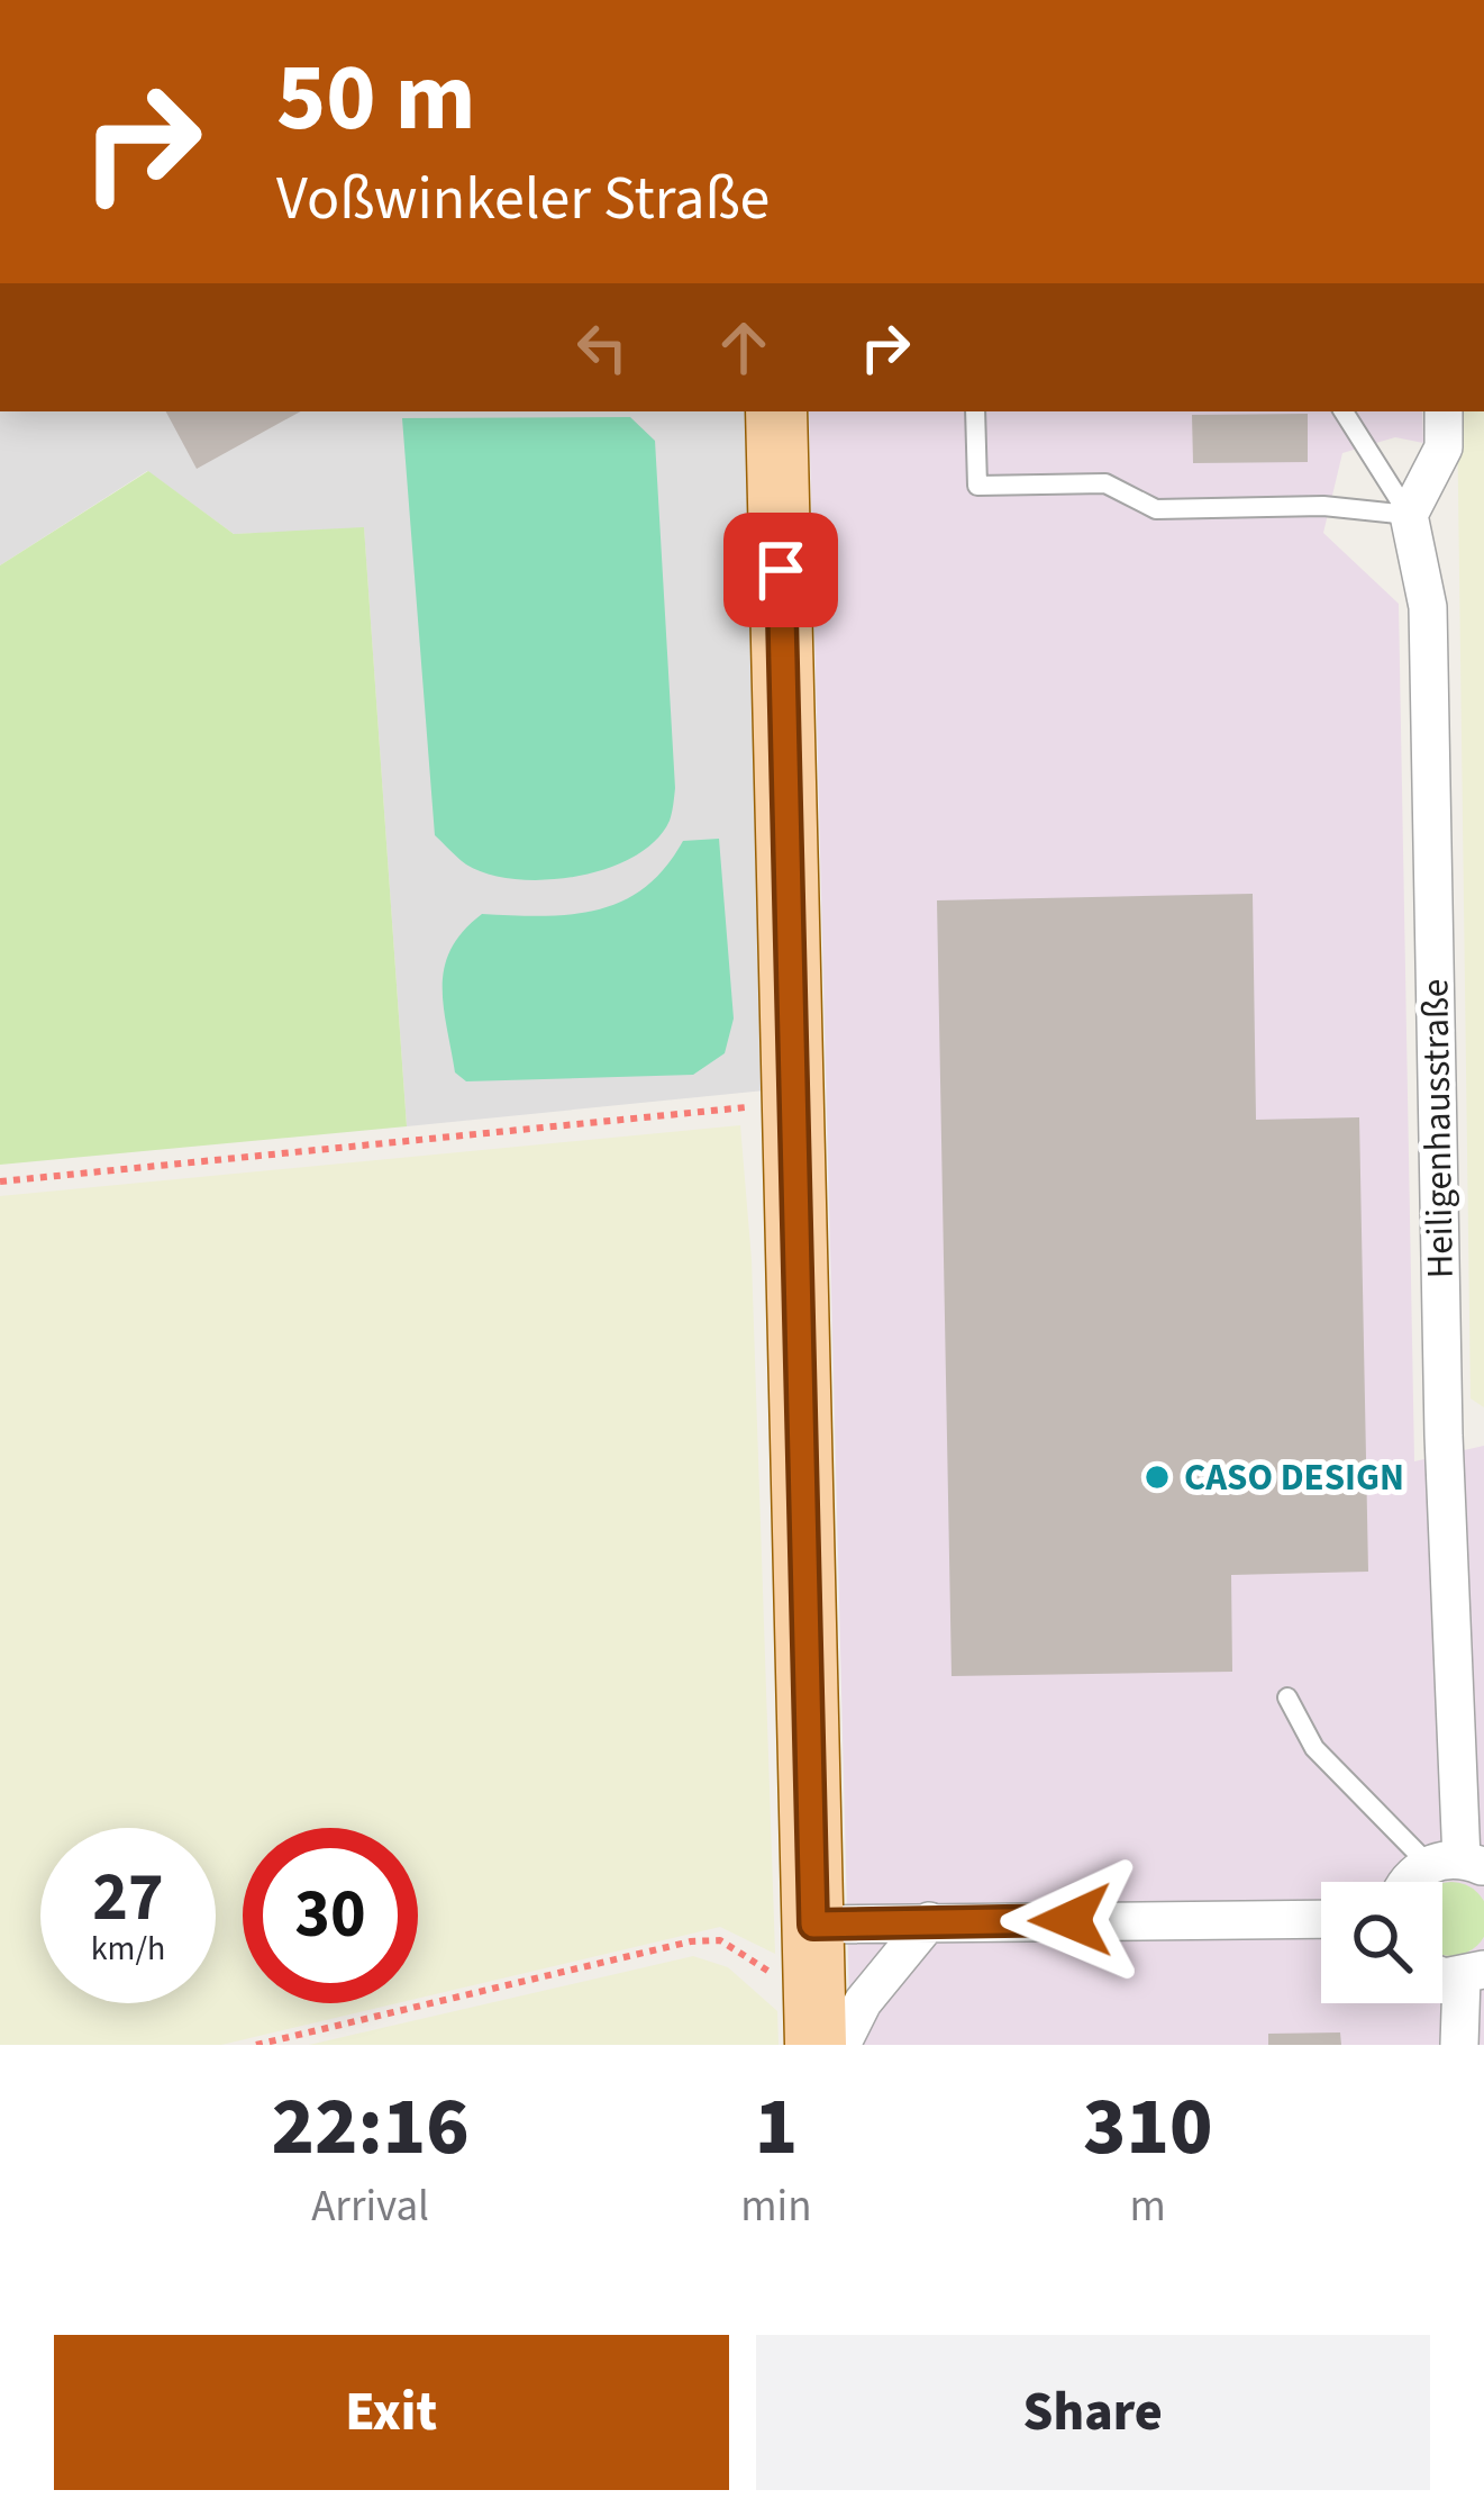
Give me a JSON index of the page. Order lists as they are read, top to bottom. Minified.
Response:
{"streets":{"street":["Heiligenhausstraße"]},"places":["CASO DESIGN"],"page":{"turn":["50 m","Voßwinkeler Straße"],"speed":"27 km/h","limit":"30","eta":["22:16","Arrival","1","min","310","m"],"buttons":["Exit","Share"]}}
